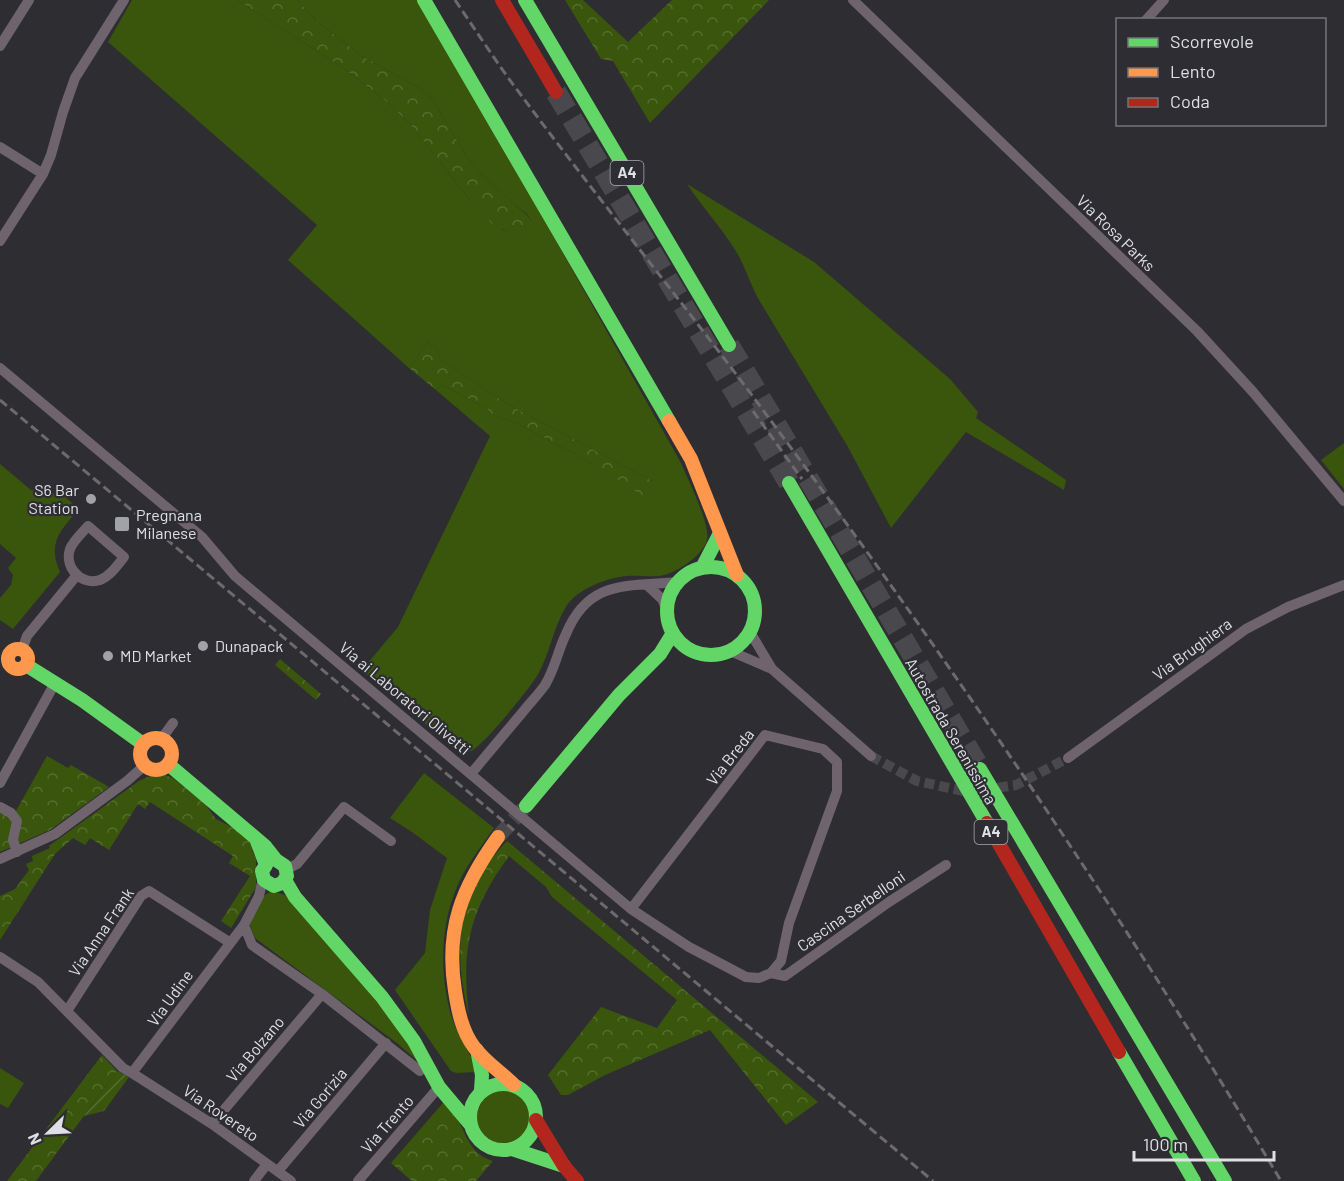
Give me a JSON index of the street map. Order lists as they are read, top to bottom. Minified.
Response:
{"streets":{"main road":["A4","Autostrada Serenissima"],"street":["Via Rosa Parks","Via Brughiera","Via ai Laboratori Olivetti","Via Breda","Cascina Serbelloni","Via Anna Frank","Via Udine","Via Bolzano","Via Gorizia","Via Rovereto","Via Trento"]},"crossings":[["Via ai Laboratori Olivetti","Via Breda"],["Via ai Laboratori Olivetti","Cascina Serbelloni"],["Via Breda","Cascina Serbelloni"],["Via Anna Frank","Via Udine"],["Via Anna Frank","Via Rovereto"],["Via Udine","Via Rovereto"],["Via Bolzano","Via Rovereto"],["Via Gorizia","Via Rovereto"]],"places":{"other":["S6 Bar Station","Dunapack","MD Market"],"transit":["Pregnana Milanese"]},"legend":["Scorrevole","Lento","Coda"],"scale_bar":"100 m","north":"bottom left"}
